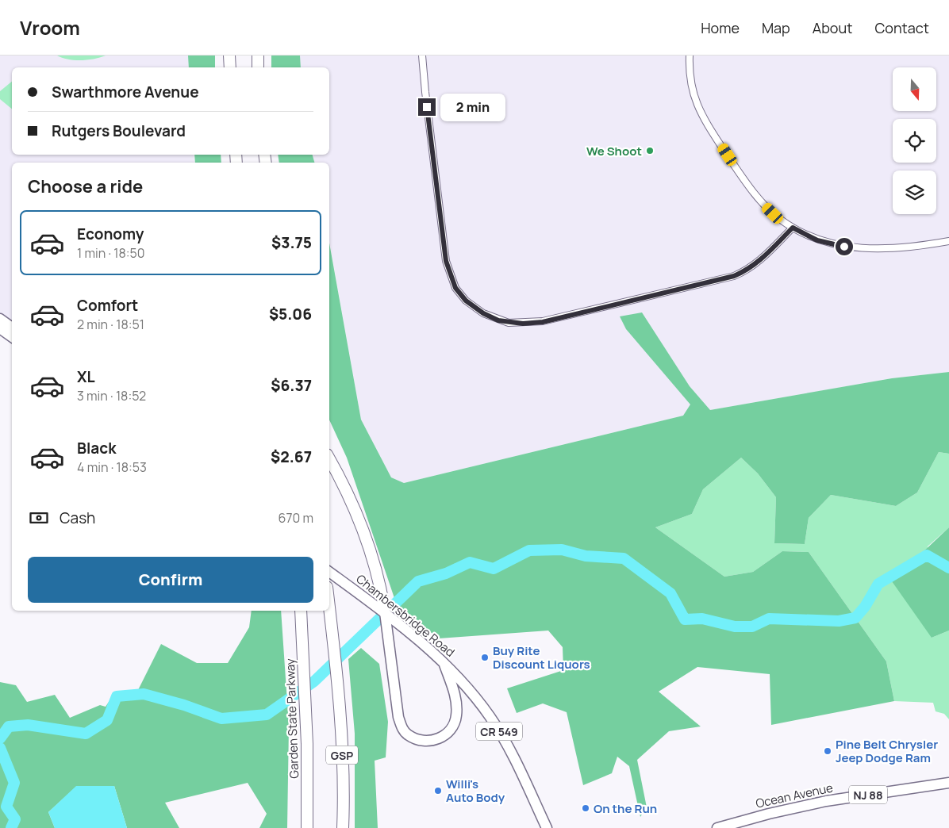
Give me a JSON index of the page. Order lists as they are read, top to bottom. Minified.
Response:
{"streets":{"highway":["Garden State Parkway","GSP"],"main road":["Chambersbridge Road","CR 549","NJ 88","Ocean Avenue"]},"places":["We Shoot","Buy Rite Discount Liquors","Pine Belt Chrysler Jeep Dodge Ram","Willi's Auto Body","On the Run"],"north":"bottom","page":{"header":"Vroom","nav":["Home","Map","About","Contact"],"banner":["Swarthmore Avenue","Rutgers Boulevard"],"bubble":"2 min","heading":"Choose a ride","list":[{"name":"Economy","note":"1 min · 18:50","value":"$3.75"},{"name":"Comfort","note":"2 min · 18:51","value":"$5.06"},{"name":"XL","note":"3 min · 18:52","value":"$6.37"},{"name":"Black","note":"4 min · 18:53","value":"$2.67"}],"pay":["Cash","670 m"],"buttons":"Confirm"}}
